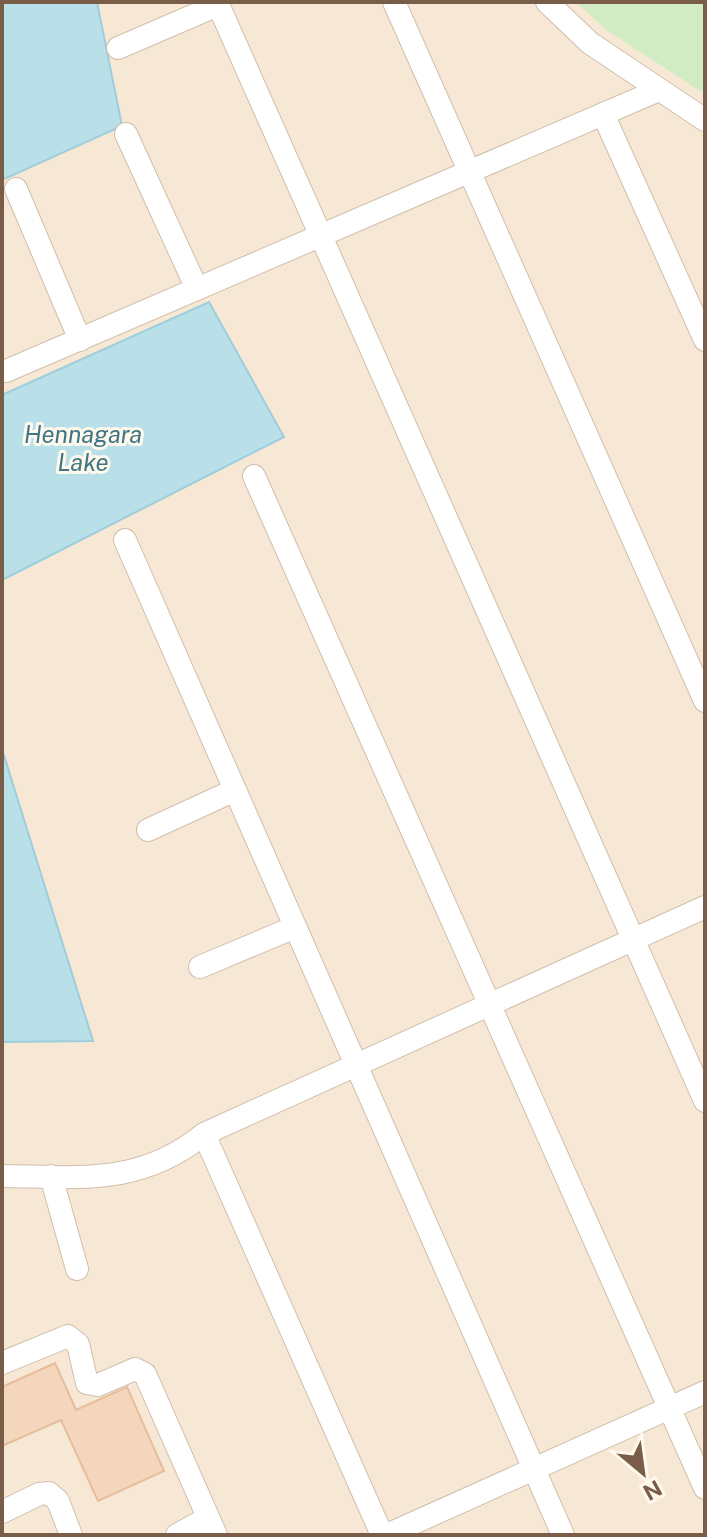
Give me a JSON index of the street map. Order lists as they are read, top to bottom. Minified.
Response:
{"water":["Hennagara Lake"],"north":"bottom right"}
